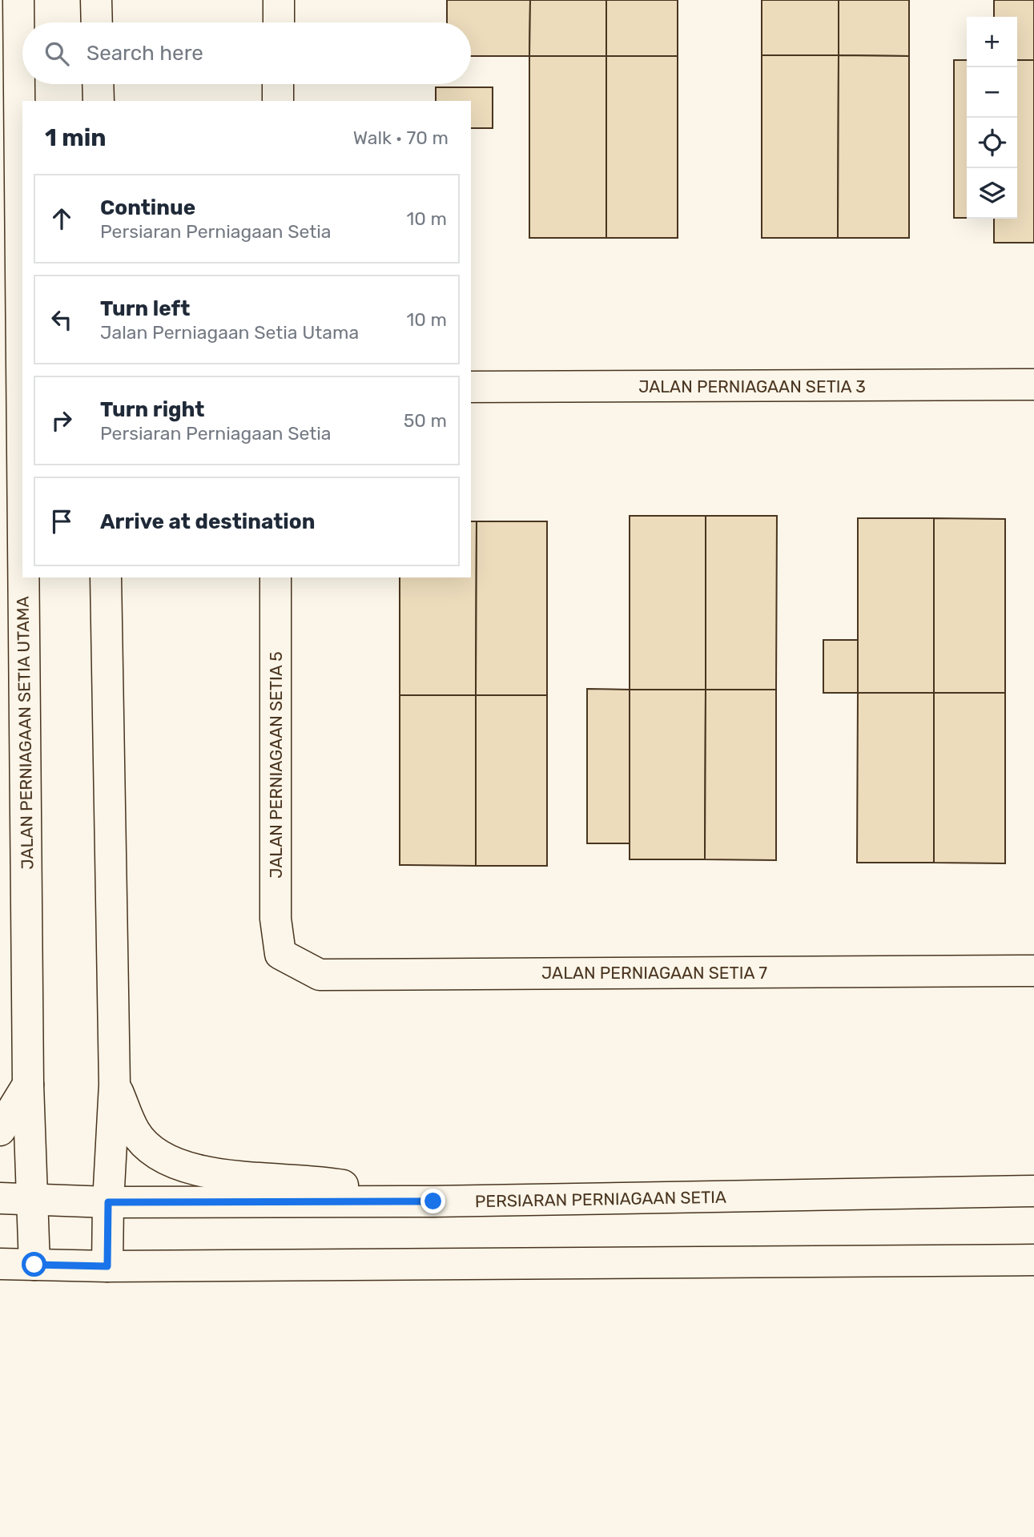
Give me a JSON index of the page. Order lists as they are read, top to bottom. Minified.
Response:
{"streets":{"main road":["JALAN PERNIAGAAN SETIA 3","JALAN PERNIAGAAN SETIA UTAMA","JALAN PERNIAGAAN SETIA 5","JALAN PERNIAGAAN SETIA 7","PERSIARAN PERNIAGAAN SETIA"]},"crossings":[["JALAN PERNIAGAAN SETIA UTAMA","PERSIARAN PERNIAGAAN SETIA"],["JALAN PERNIAGAAN SETIA 5","JALAN PERNIAGAAN SETIA 7"]],"page":{"map_buttons":["+","−"],"search":"Search here","heading":["1 min","Walk · 70 m"],"list":[["Continue","Persiaran Perniagaan Setia","10 m"],["Turn left","Jalan Perniagaan Setia Utama","10 m"],["Turn right","Persiaran Perniagaan Setia","50 m"],"Arrive at destination"]}}
